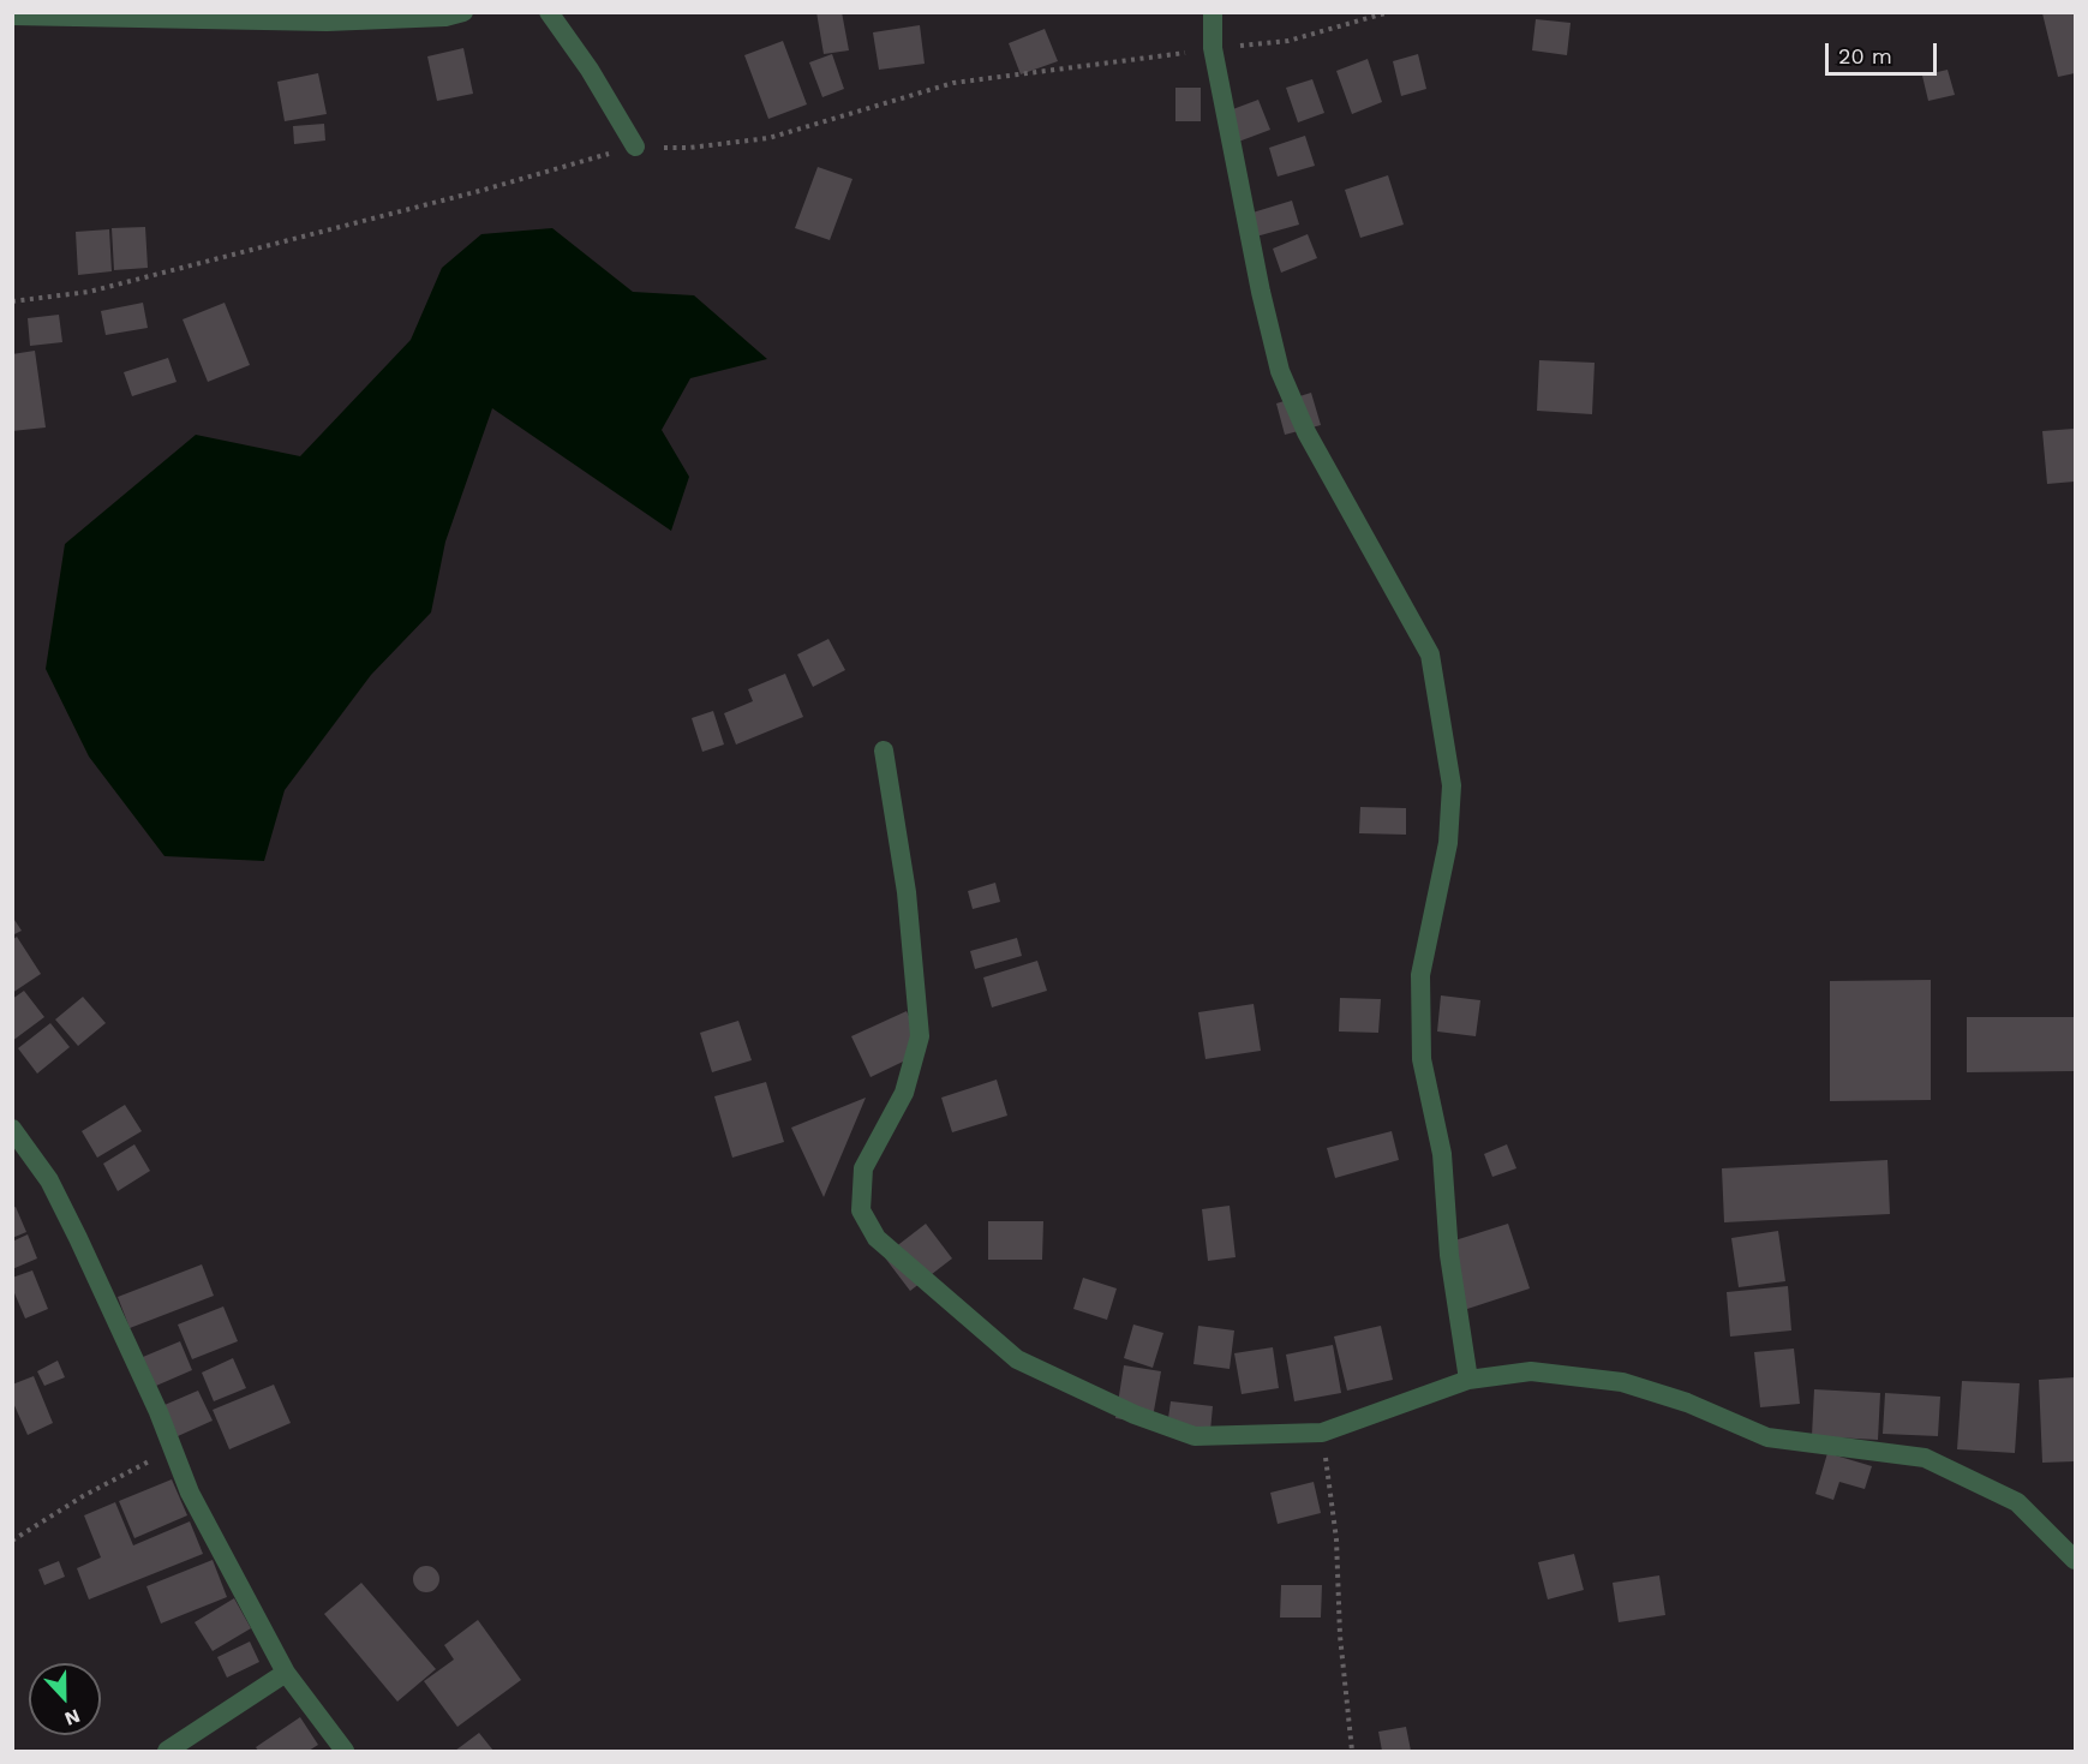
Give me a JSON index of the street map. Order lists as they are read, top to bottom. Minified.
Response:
{"scale_bar":"20 m","north":"bottom"}
